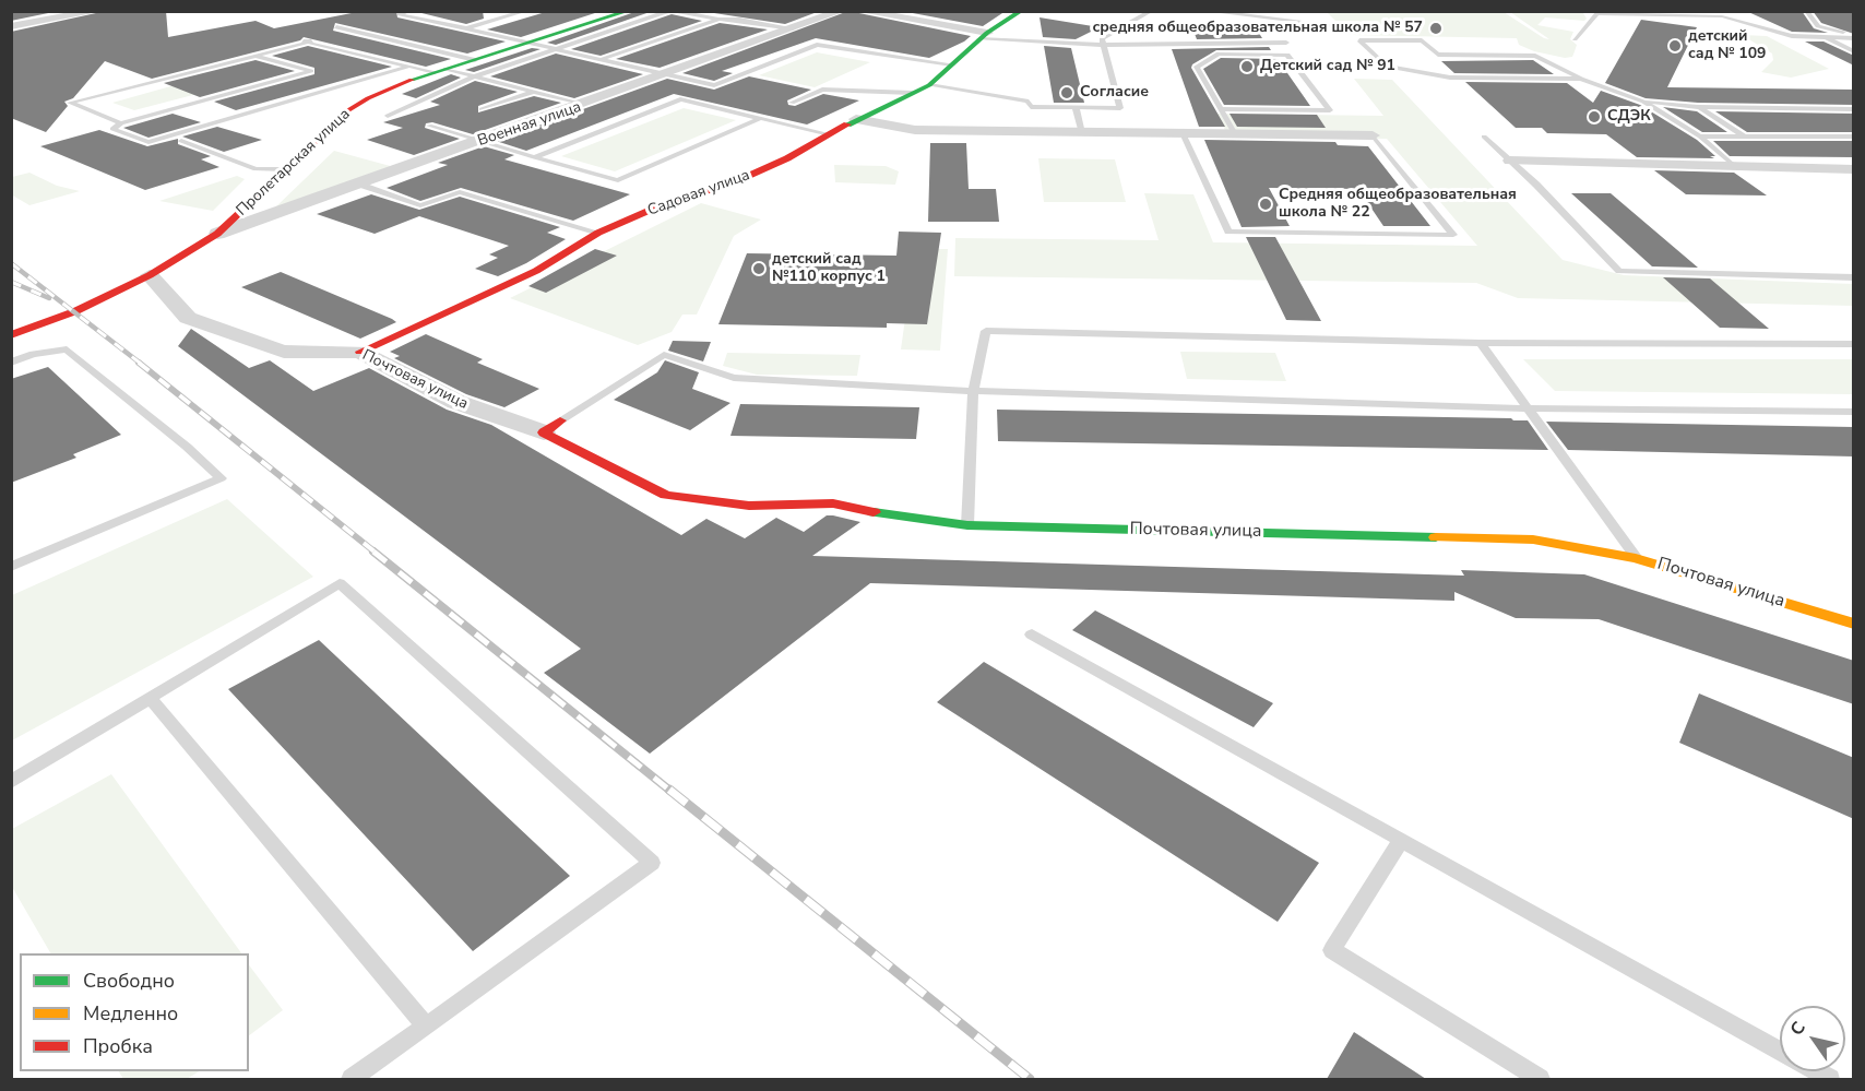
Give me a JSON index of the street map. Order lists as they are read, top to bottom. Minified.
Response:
{"streets":{"street":["Военная улица","Пролетарская улица","Садовая улица","Почтовая улица"]},"crossings":[["Военная улица","Пролетарская улица"],["Пролетарская улица","Почтовая улица"],["Садовая улица","Почтовая улица"]],"places":["средняя общеобразовательная школа № 57","детский сад № 109","Детский сад № 91","Согласие","СДЭК","Средняя общеобразовательная школа № 22","детский сад №110 корпус 1"],"legend":["Свободно","Медленно","Пробка"],"north":"top left"}
